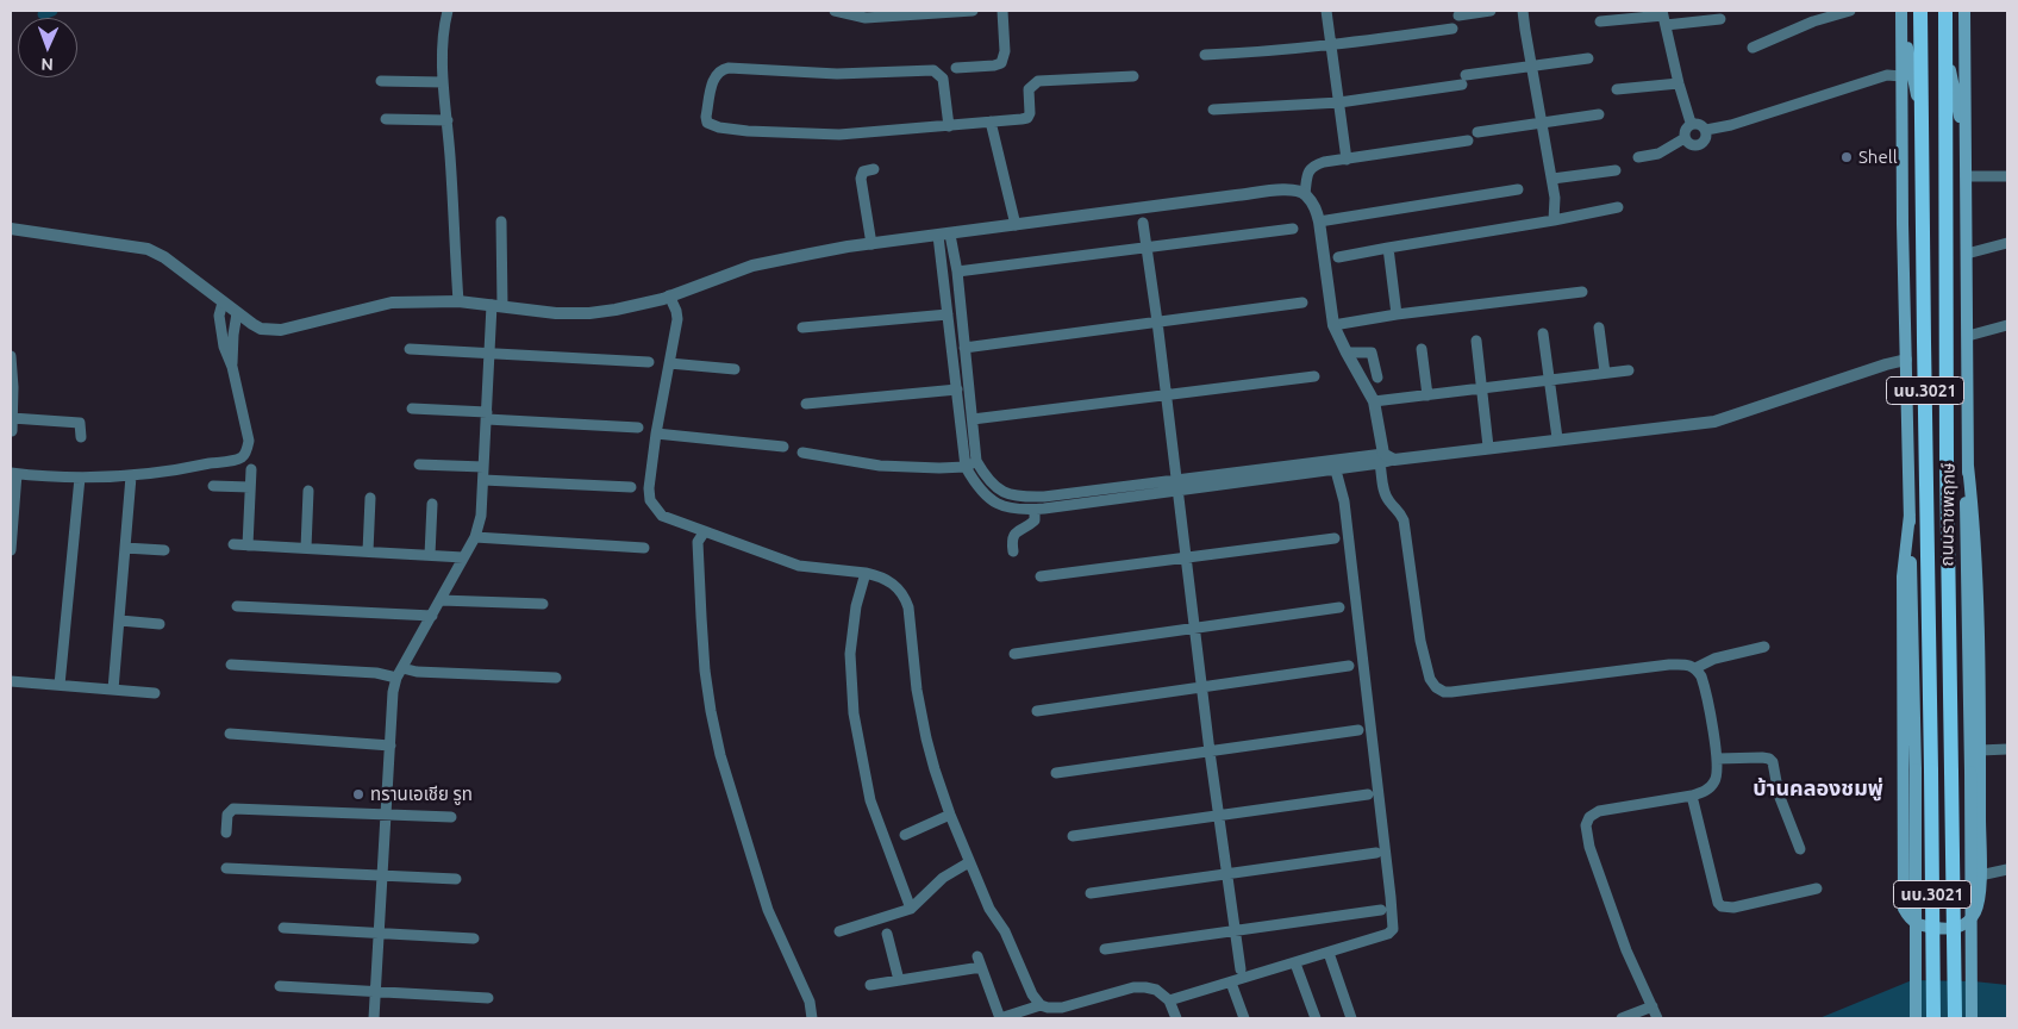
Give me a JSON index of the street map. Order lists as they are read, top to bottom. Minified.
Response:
{"streets":{"main road":["นบ.3021","ถนนราชพฤกษ์"]},"districts":["บ้านคลองชมพู่"],"places":["Shell","ทรานเอเชีย รูท"],"north":"bottom"}
